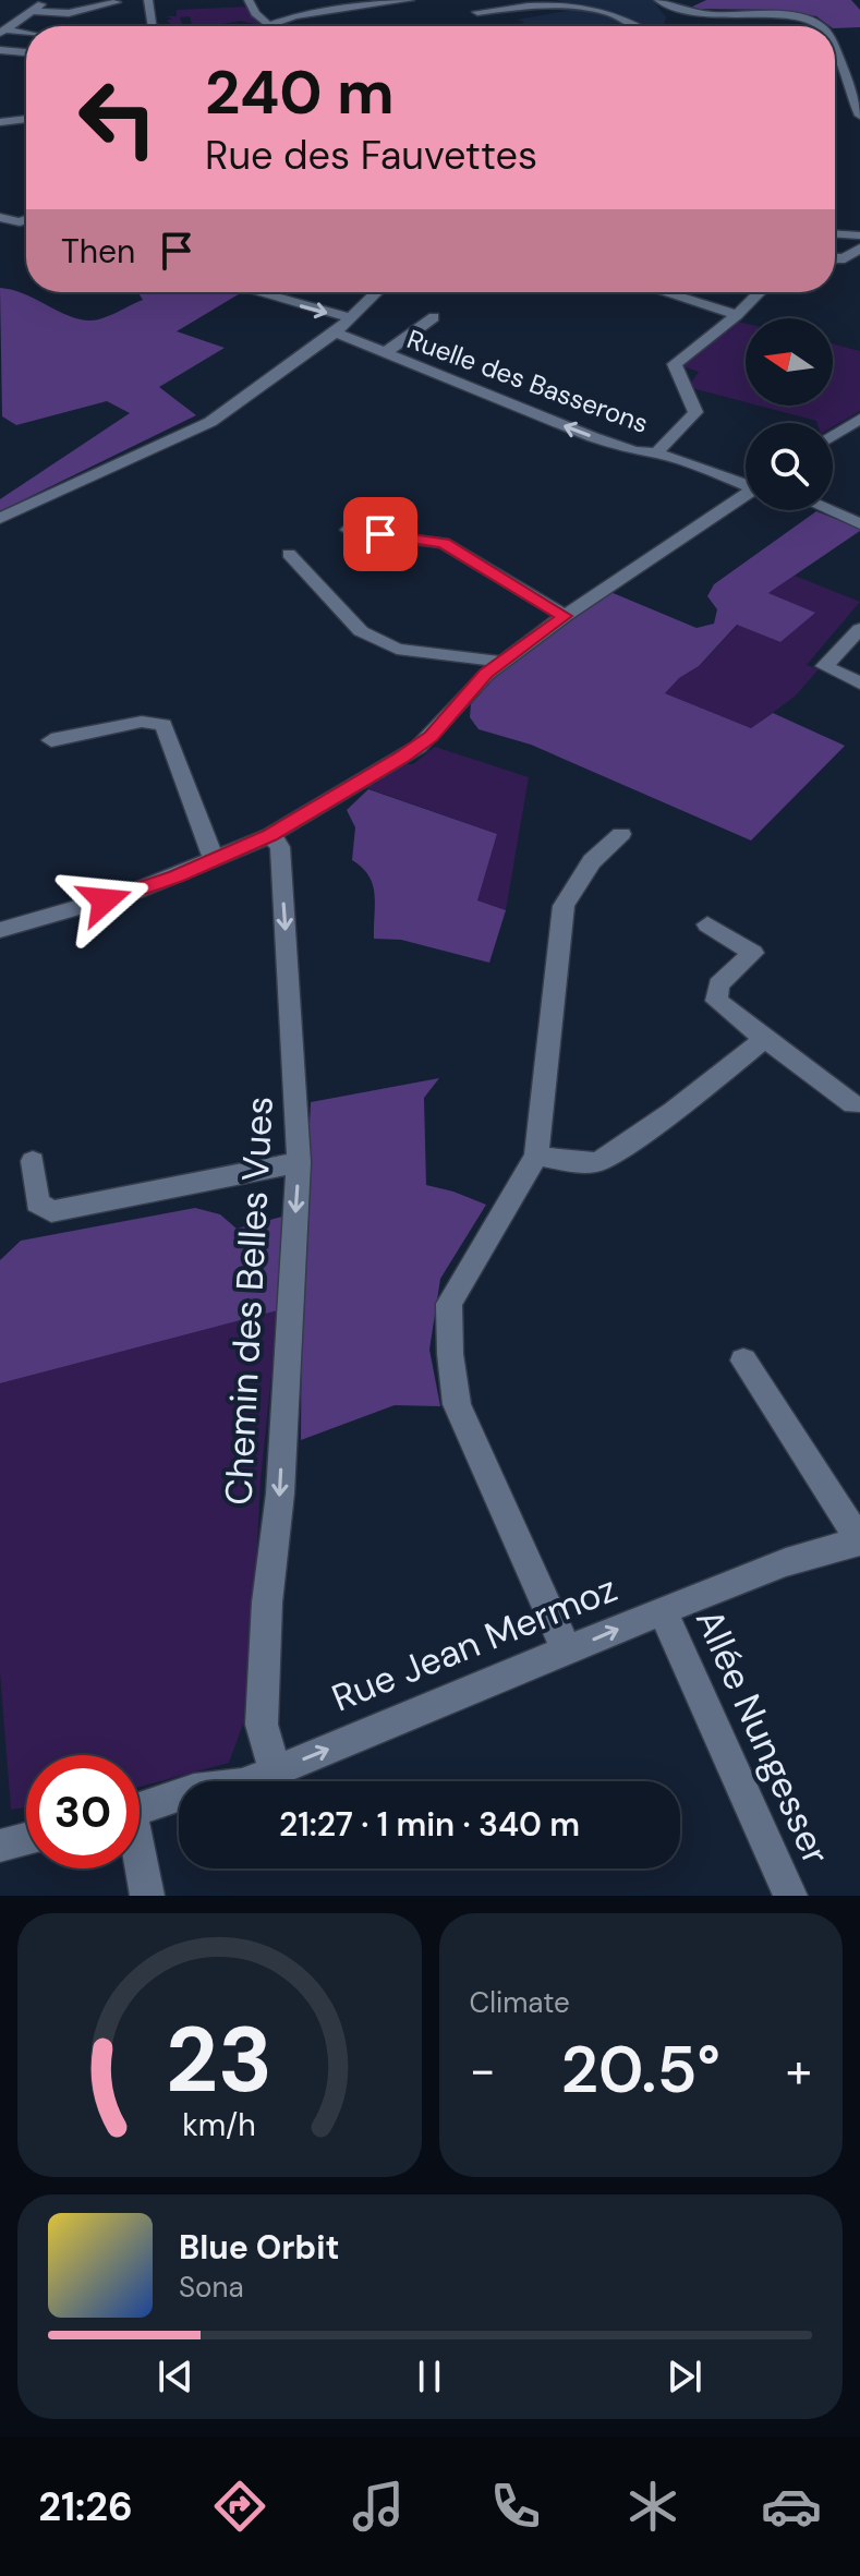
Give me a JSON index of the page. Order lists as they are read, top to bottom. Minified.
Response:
{"streets":{"street":["Ruelle des Basserons","Chemin des Belles Vues","Rue Jean Mermoz","Allée Nungesser"]},"crossings":[["Chemin des Belles Vues","Rue Jean Mermoz"],["Rue Jean Mermoz","Allée Nungesser"]],"one_way":["Chemin des Belles Vues","Rue Jean Mermoz"],"north":"left","page":{"turn":["240 m","Rue des Fauvettes"],"then":"Then","limit":"30","trip":"21:27 · 1 min · 340 m","tile":"Climate","heat":["−","20.5°","+"],"song":["Blue Orbit","Sona"],"tabs":"21:26","gauge":["23","km/h"]}}
